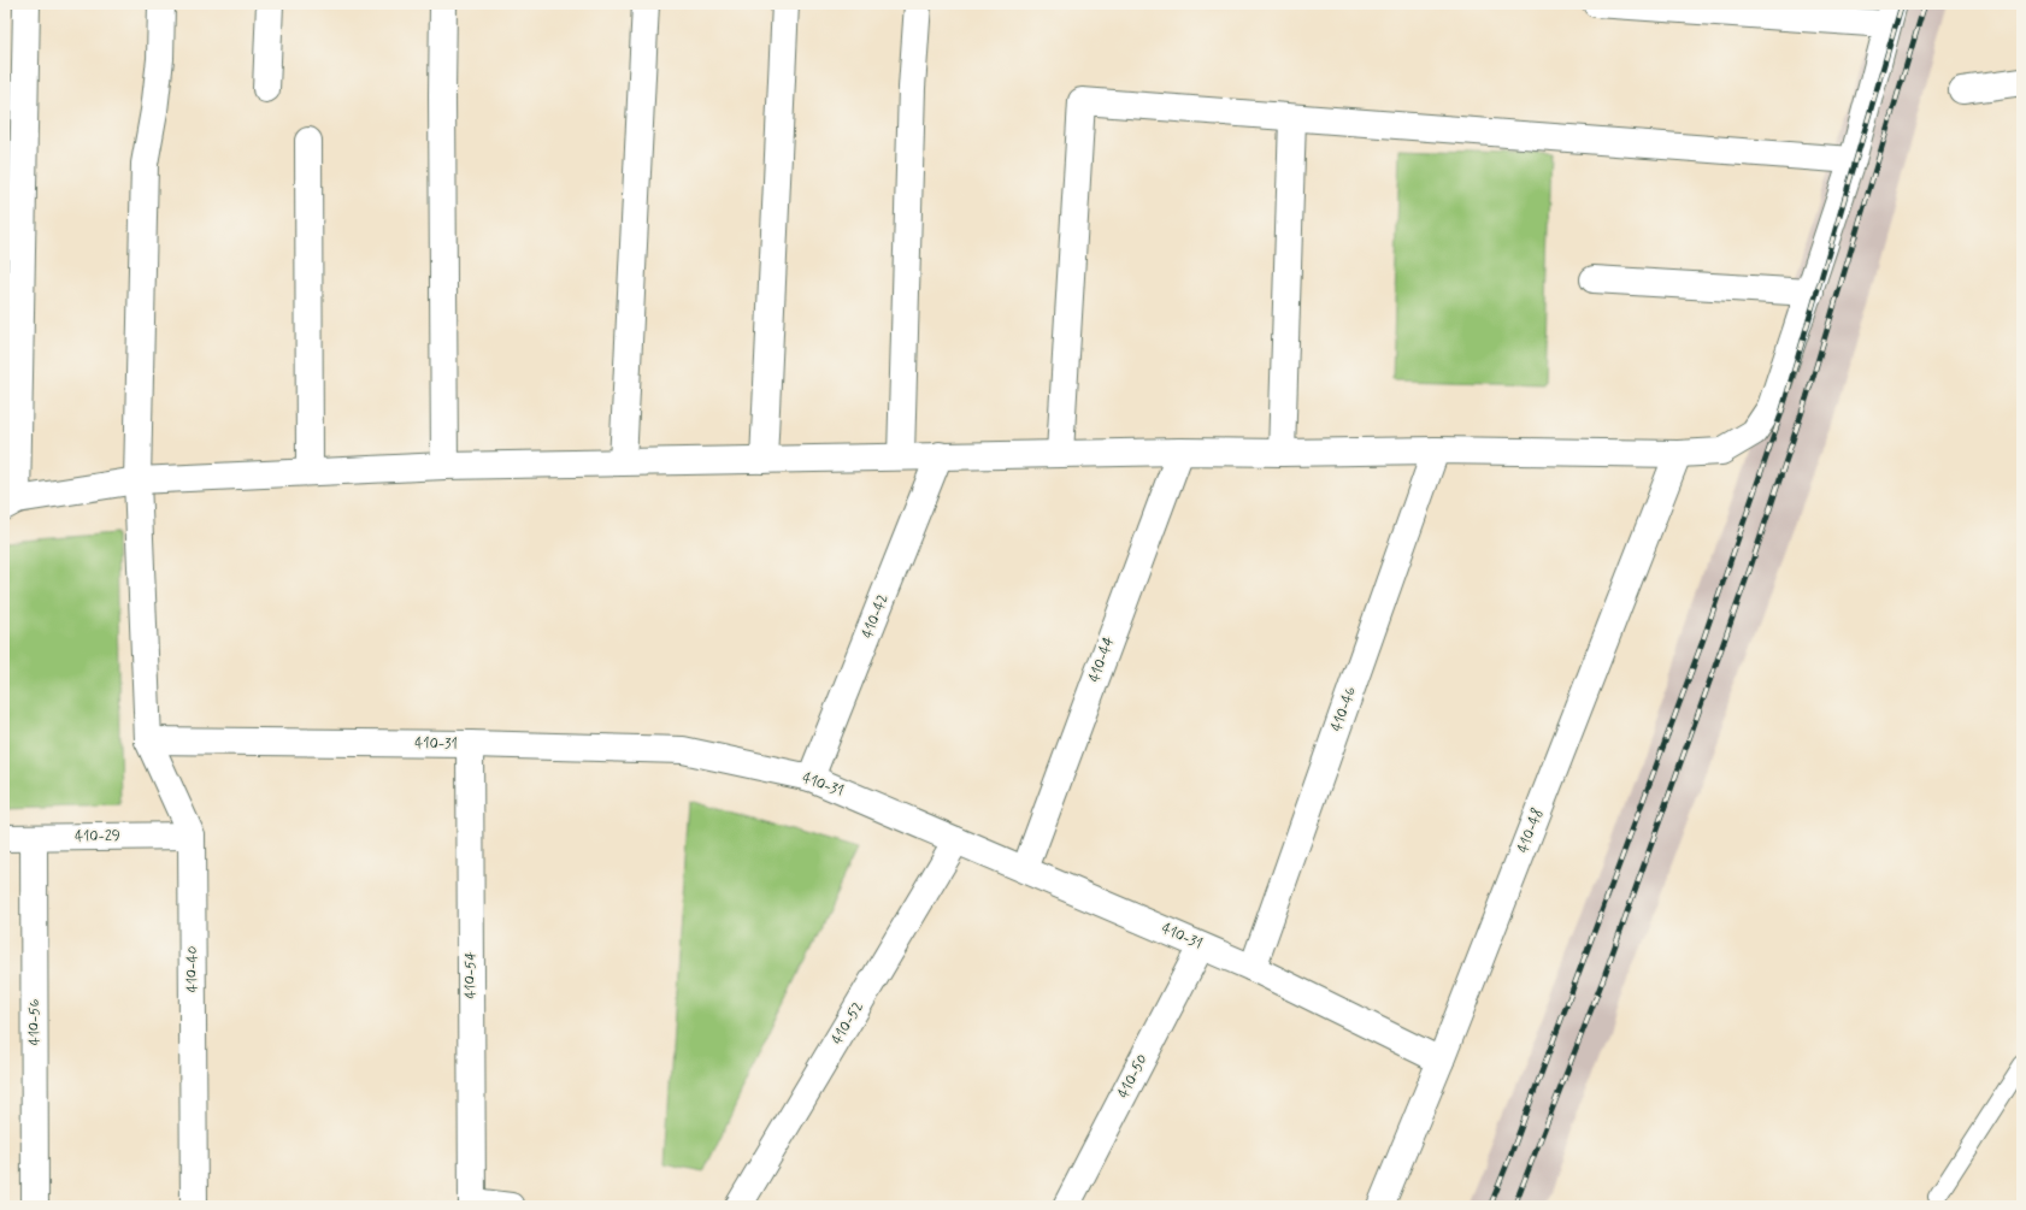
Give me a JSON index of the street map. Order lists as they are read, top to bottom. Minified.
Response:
{"streets":{"street":["410-42","410-44","410-46","410-31","410-48","410-29","410-40","410-54","410-56","410-52","410-50"]},"crossings":[["410-42","410-31"],["410-44","410-31"],["410-46","410-31"],["410-31","410-48"],["410-31","410-40"],["410-31","410-54"],["410-31","410-52"],["410-31","410-50"],["410-29","410-40"],["410-29","410-56"]]}
